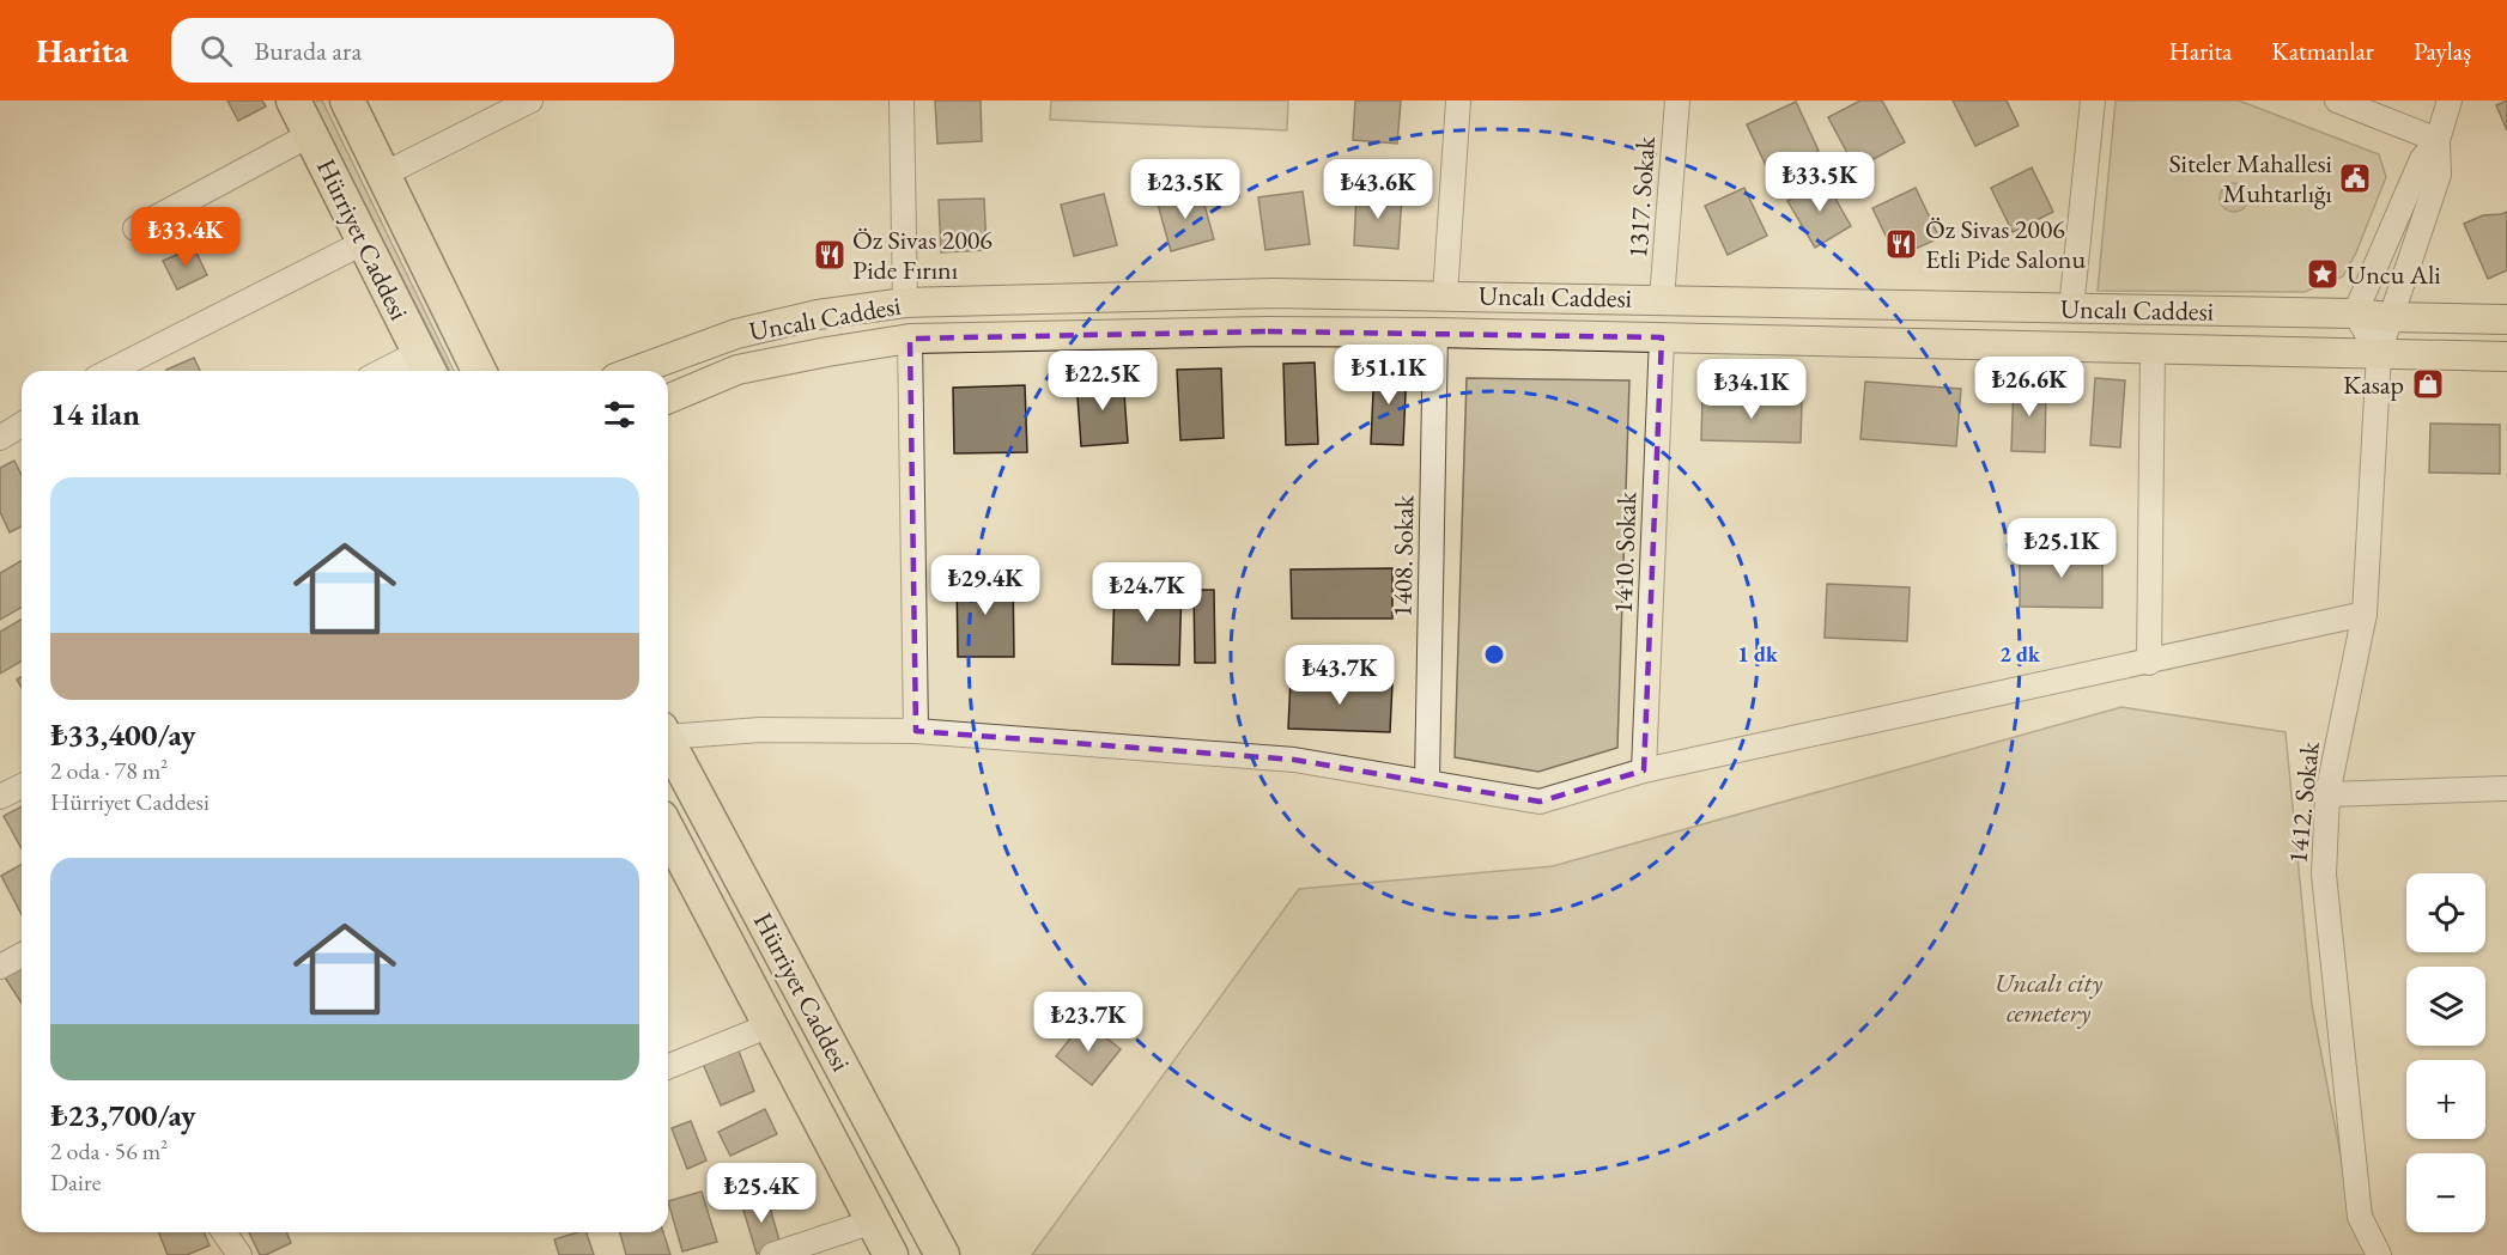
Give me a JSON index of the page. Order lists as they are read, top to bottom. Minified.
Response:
{"streets":{"highway":["Hürriyet Caddesi"],"main road":["Uncalı Caddesi"],"street":["1317. Sokak","1410. Sokak","1408. Sokak","1412. Sokak"]},"crossings":[["1317. Sokak","Uncalı Caddesi"],["Uncalı Caddesi","1410. Sokak"],["Uncalı Caddesi","1408. Sokak"],["Uncalı Caddesi","1412. Sokak"]],"parks":["Uncalı city cemetery"],"places":{"public building":["Siteler Mahallesi Muhtarlığı"],"restaurant":["Öz Sivas 2006 Etli Pide Salonu","Öz Sivas 2006 Pide Fırını"],"place":["Uncu Ali"],"shop":["Kasap"]},"page":{"header":"Harita","search":"Burada ara","nav":["Harita","Katmanlar","Paylaş"],"price":["₺33.5K","₺23.5K","₺43.6K","₺33.4K","₺51.1K","₺22.5K","₺26.6K","₺34.1K","₺25.1K","₺29.4K","₺24.7K","₺43.7K","₺23.7K","₺25.4K"],"heading":"14 ilan","list":[{"name":"₺33,400/ay","note":"2 oda · 78 m² · Hürriyet Caddesi"},{"name":"₺23,700/ay","note":"2 oda · 56 m² · Daire"}],"map_buttons":["+","−"]},"rings":["1 dk","2 dk"]}
